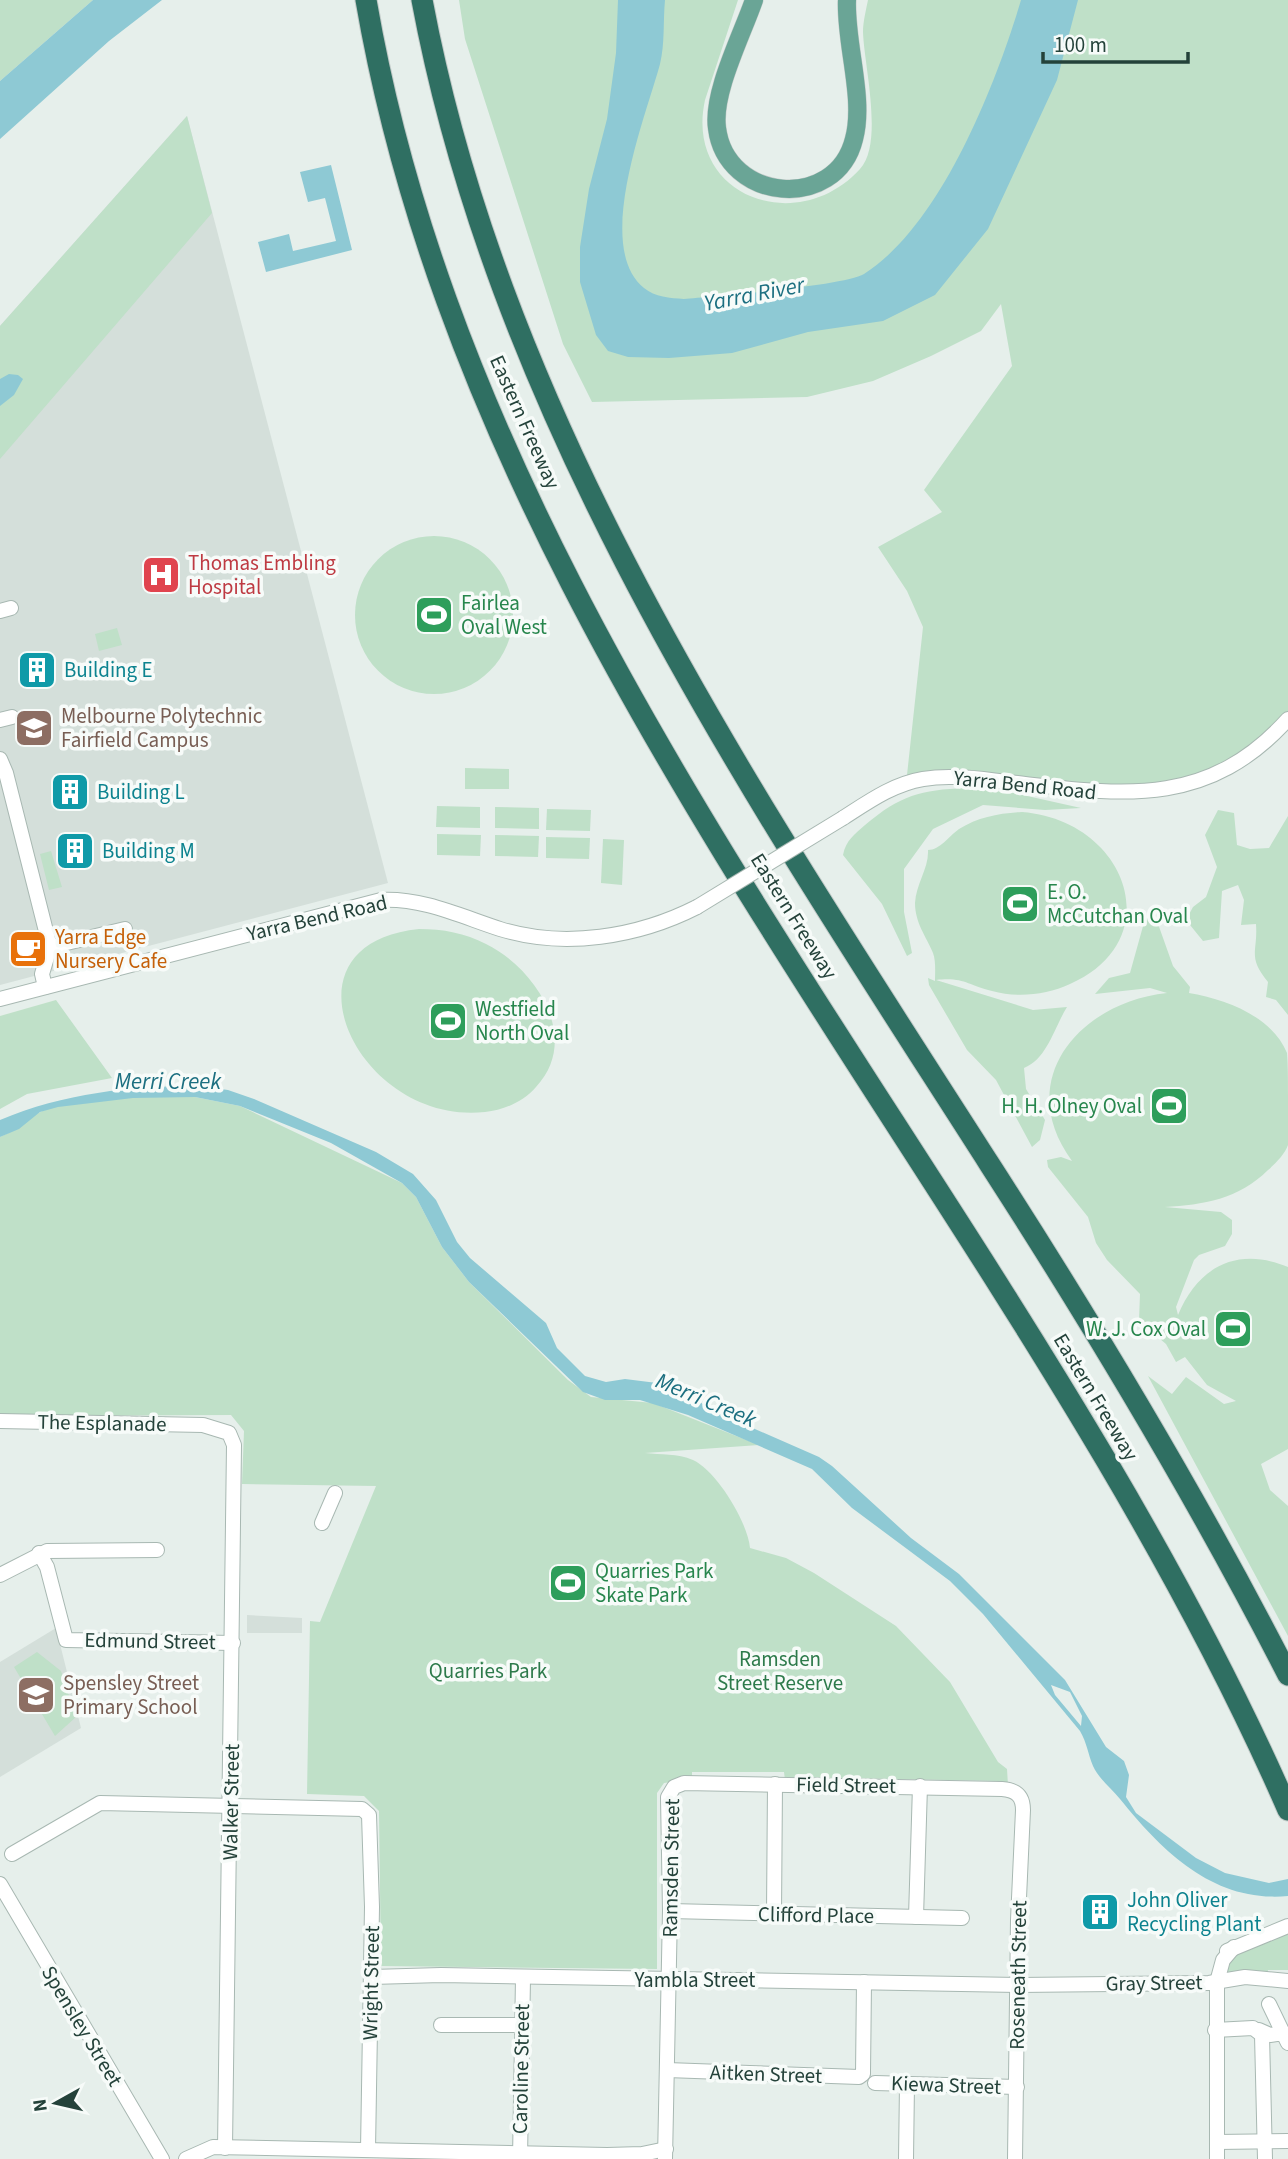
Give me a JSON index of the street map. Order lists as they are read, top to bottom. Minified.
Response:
{"streets":{"highway":["Eastern Freeway"],"street":["Yarra Bend Road","The Esplanade","Edmund Street","Field Street","Walker Street","Ramsden Street","Clifford Place","Roseneath Street","Yambla Street","Wright Street","Gray Street","Spensley Street","Caroline Street","Aitken Street","Kiewa Street"]},"crossings":[["The Esplanade","Walker Street"],["Edmund Street","Walker Street"],["Field Street","Ramsden Street"],["Field Street","Roseneath Street"],["Walker Street","Wright Street"],["Ramsden Street","Clifford Place"],["Ramsden Street","Yambla Street"],["Ramsden Street","Aitken Street"],["Roseneath Street","Yambla Street"],["Roseneath Street","Gray Street"],["Roseneath Street","Kiewa Street"],["Yambla Street","Wright Street"],["Yambla Street","Gray Street"],["Yambla Street","Caroline Street"],["Yambla Street","Kiewa Street"],["Aitken Street","Kiewa Street"]],"water":["Yarra River","Merri Creek"],"parks":["Ramsden Street Reserve","Quarries Park"],"places":{"hospital":["Thomas Embling Hospital"],"sports":["Fairlea Oval West","E. O. McCutchan Oval","Westfield North Oval","H. H. Olney Oval","W. J. Cox Oval","Quarries Park Skate Park"],"building":["Building E","Building L","Building M","John Oliver Recycling Plant"],"school or university":["Melbourne Polytechnic Fairfield Campus","Spensley Street Primary School"],"cafe":["Yarra Edge Nursery Cafe"]},"scale_bar":"100 m","north":"left"}
